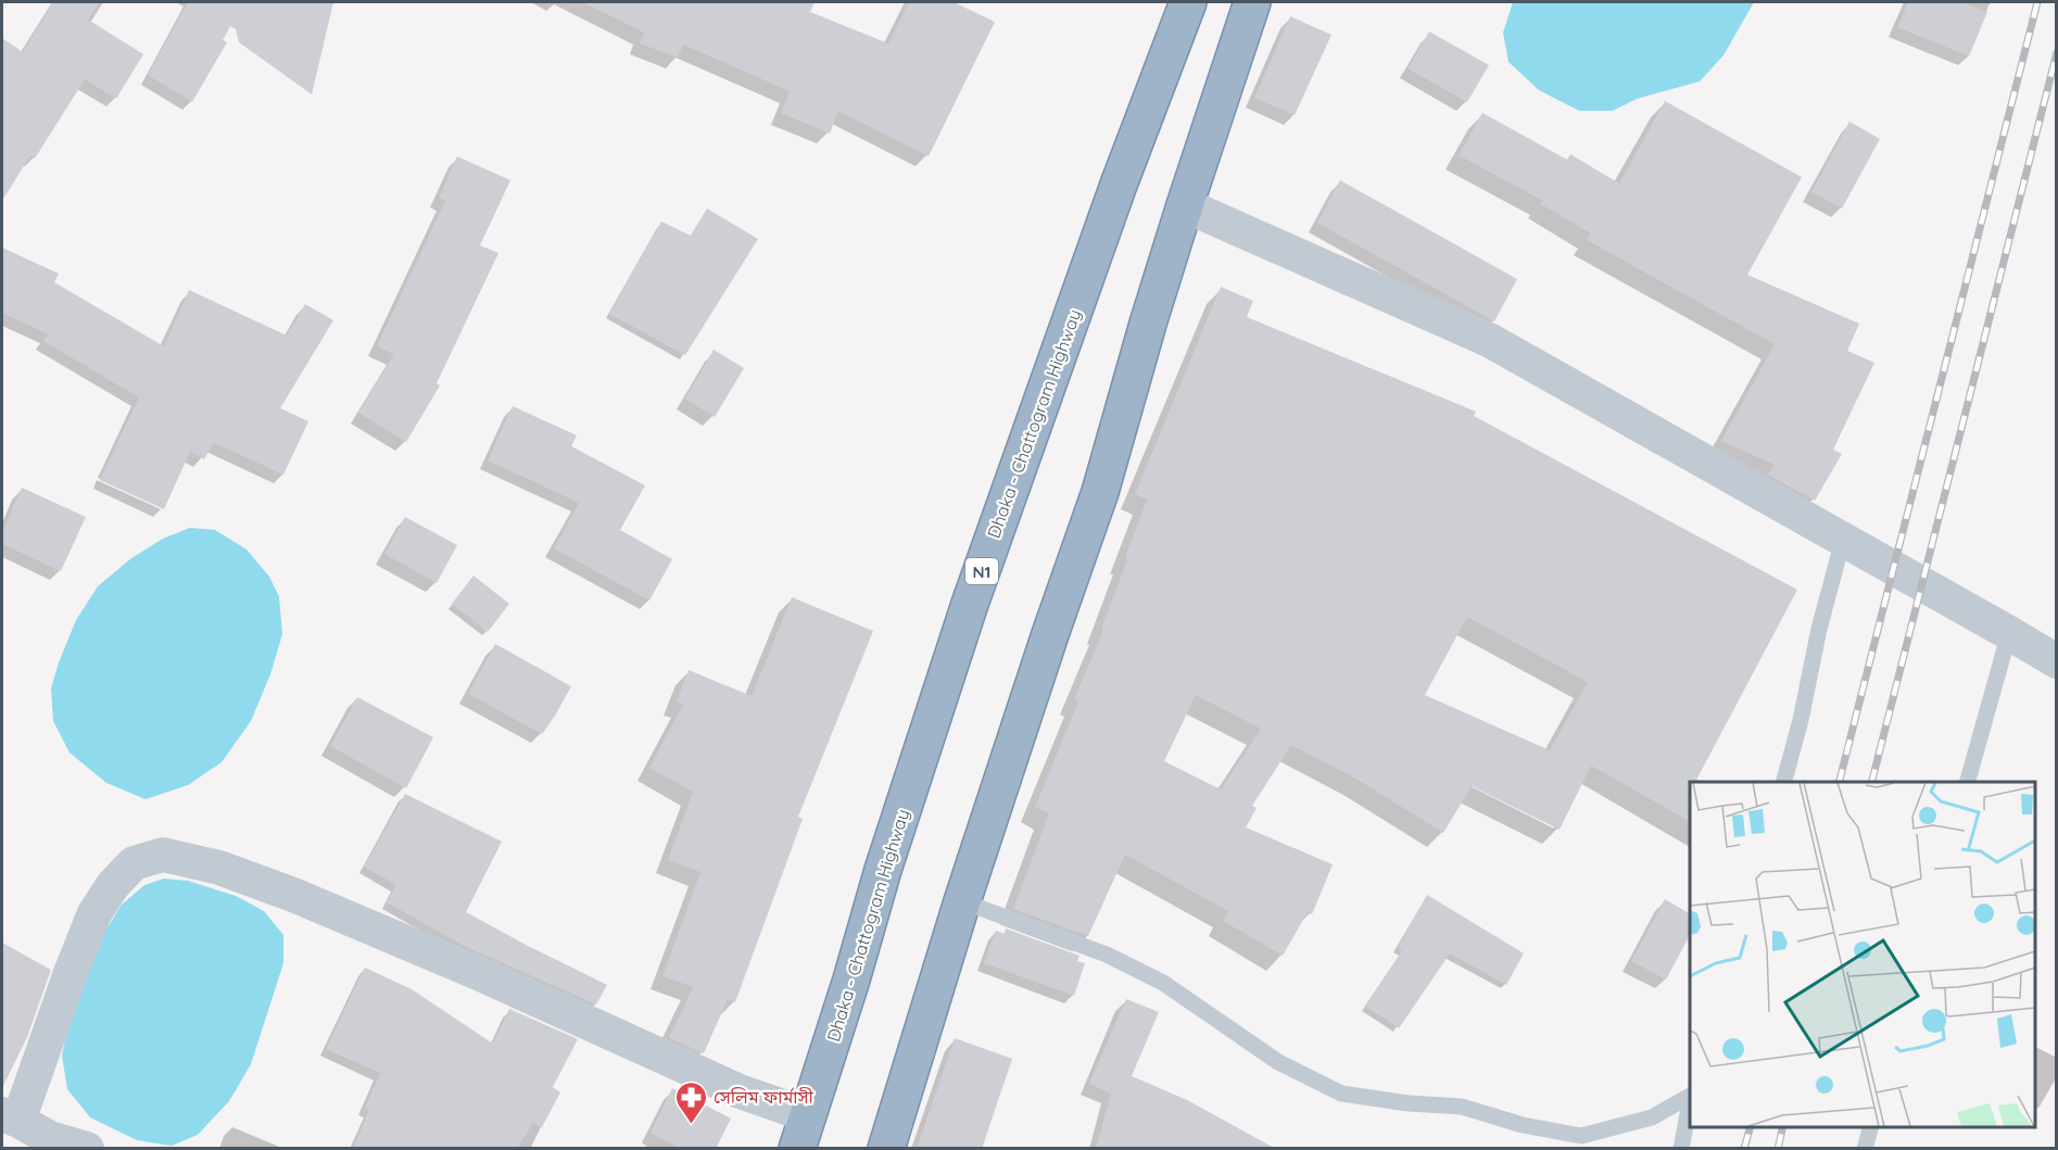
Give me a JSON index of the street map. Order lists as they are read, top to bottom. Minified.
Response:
{"streets":{"highway":["Dhaka - Chattogram Highway","N1"]},"places":{"pharmacy":["সেলিম ফার্মাসী"]}}
